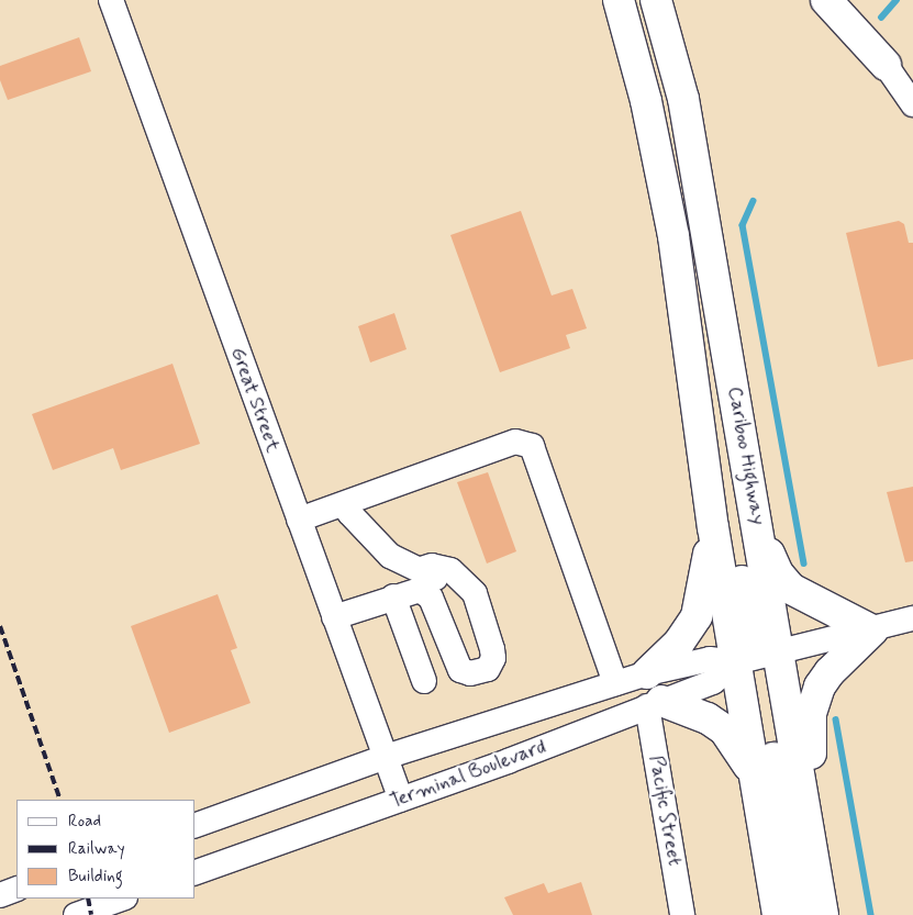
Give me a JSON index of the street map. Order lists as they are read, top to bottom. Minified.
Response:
{"streets":{"highway":["Cariboo Highway"],"street":["Great Street","Terminal Boulevard","Pacific Street"]},"crossings":[["Great Street","Terminal Boulevard"],["Cariboo Highway","Terminal Boulevard"],["Terminal Boulevard","Pacific Street"]],"legend":["Road","Railway","Building"]}
